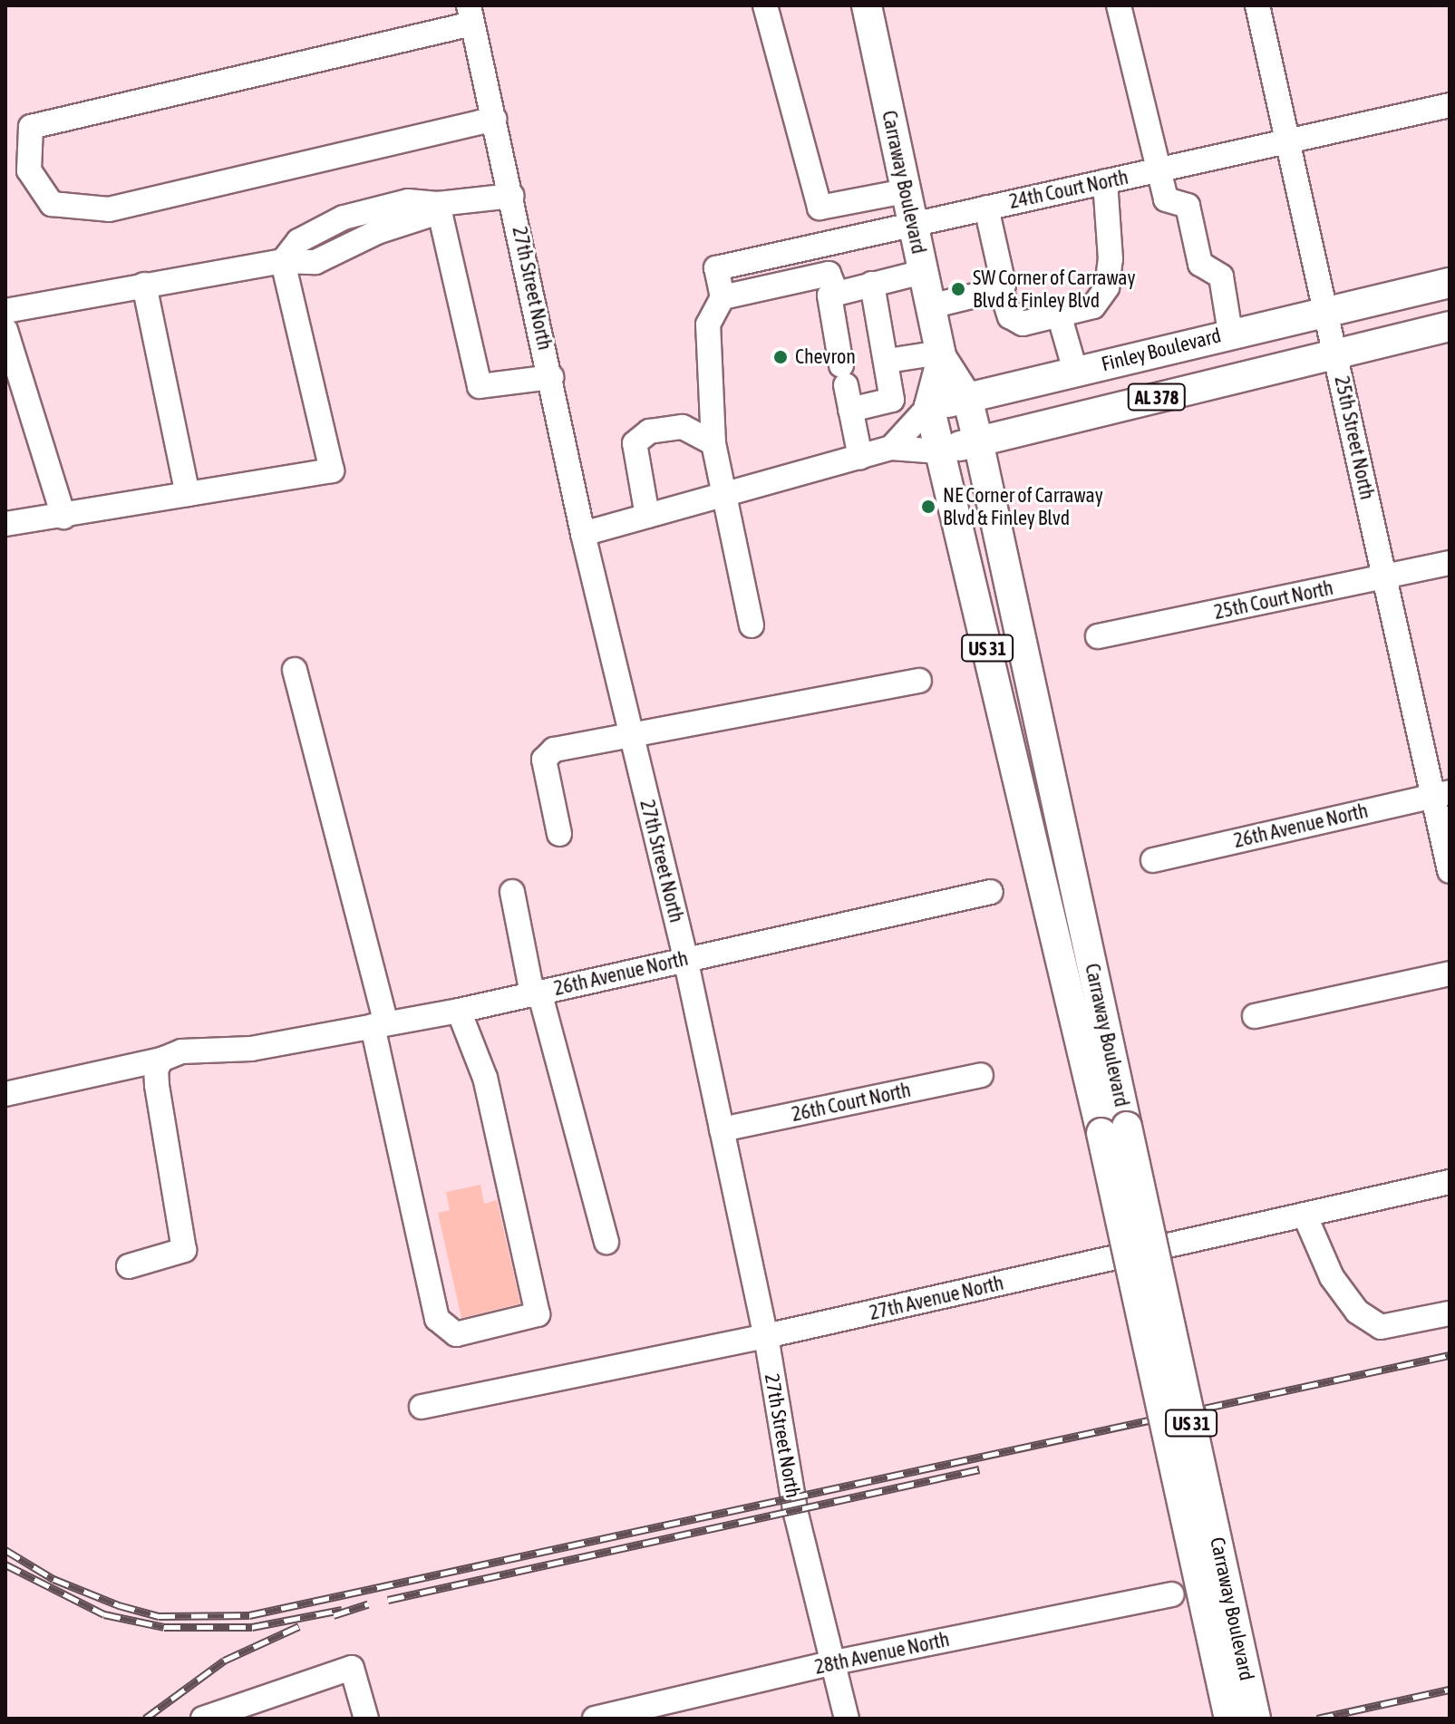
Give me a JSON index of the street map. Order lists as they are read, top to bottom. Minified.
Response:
{"streets":{"main road":["Carraway Boulevard","Finley Boulevard","AL 378","US 31"],"street":["24th Court North","27th Street North","25th Street North","25th Court North","26th Avenue North","26th Court North","27th Avenue North","28th Avenue North"]},"crossings":[["Carraway Boulevard","24th Court North"],["Carraway Boulevard","Finley Boulevard"],["Carraway Boulevard","AL 378"],["24th Court North","25th Street North"],["27th Street North","26th Avenue North"],["27th Street North","26th Court North"],["27th Street North","27th Avenue North"],["27th Street North","28th Avenue North"],["Finley Boulevard","25th Street North"],["AL 378","25th Street North"],["25th Street North","25th Court North"],["25th Street North","26th Avenue North"]],"places":["SW Corner of Carraway Blvd & Finley Blvd","Chevron","NE Corner of Carraway Blvd & Finley Blvd"]}
